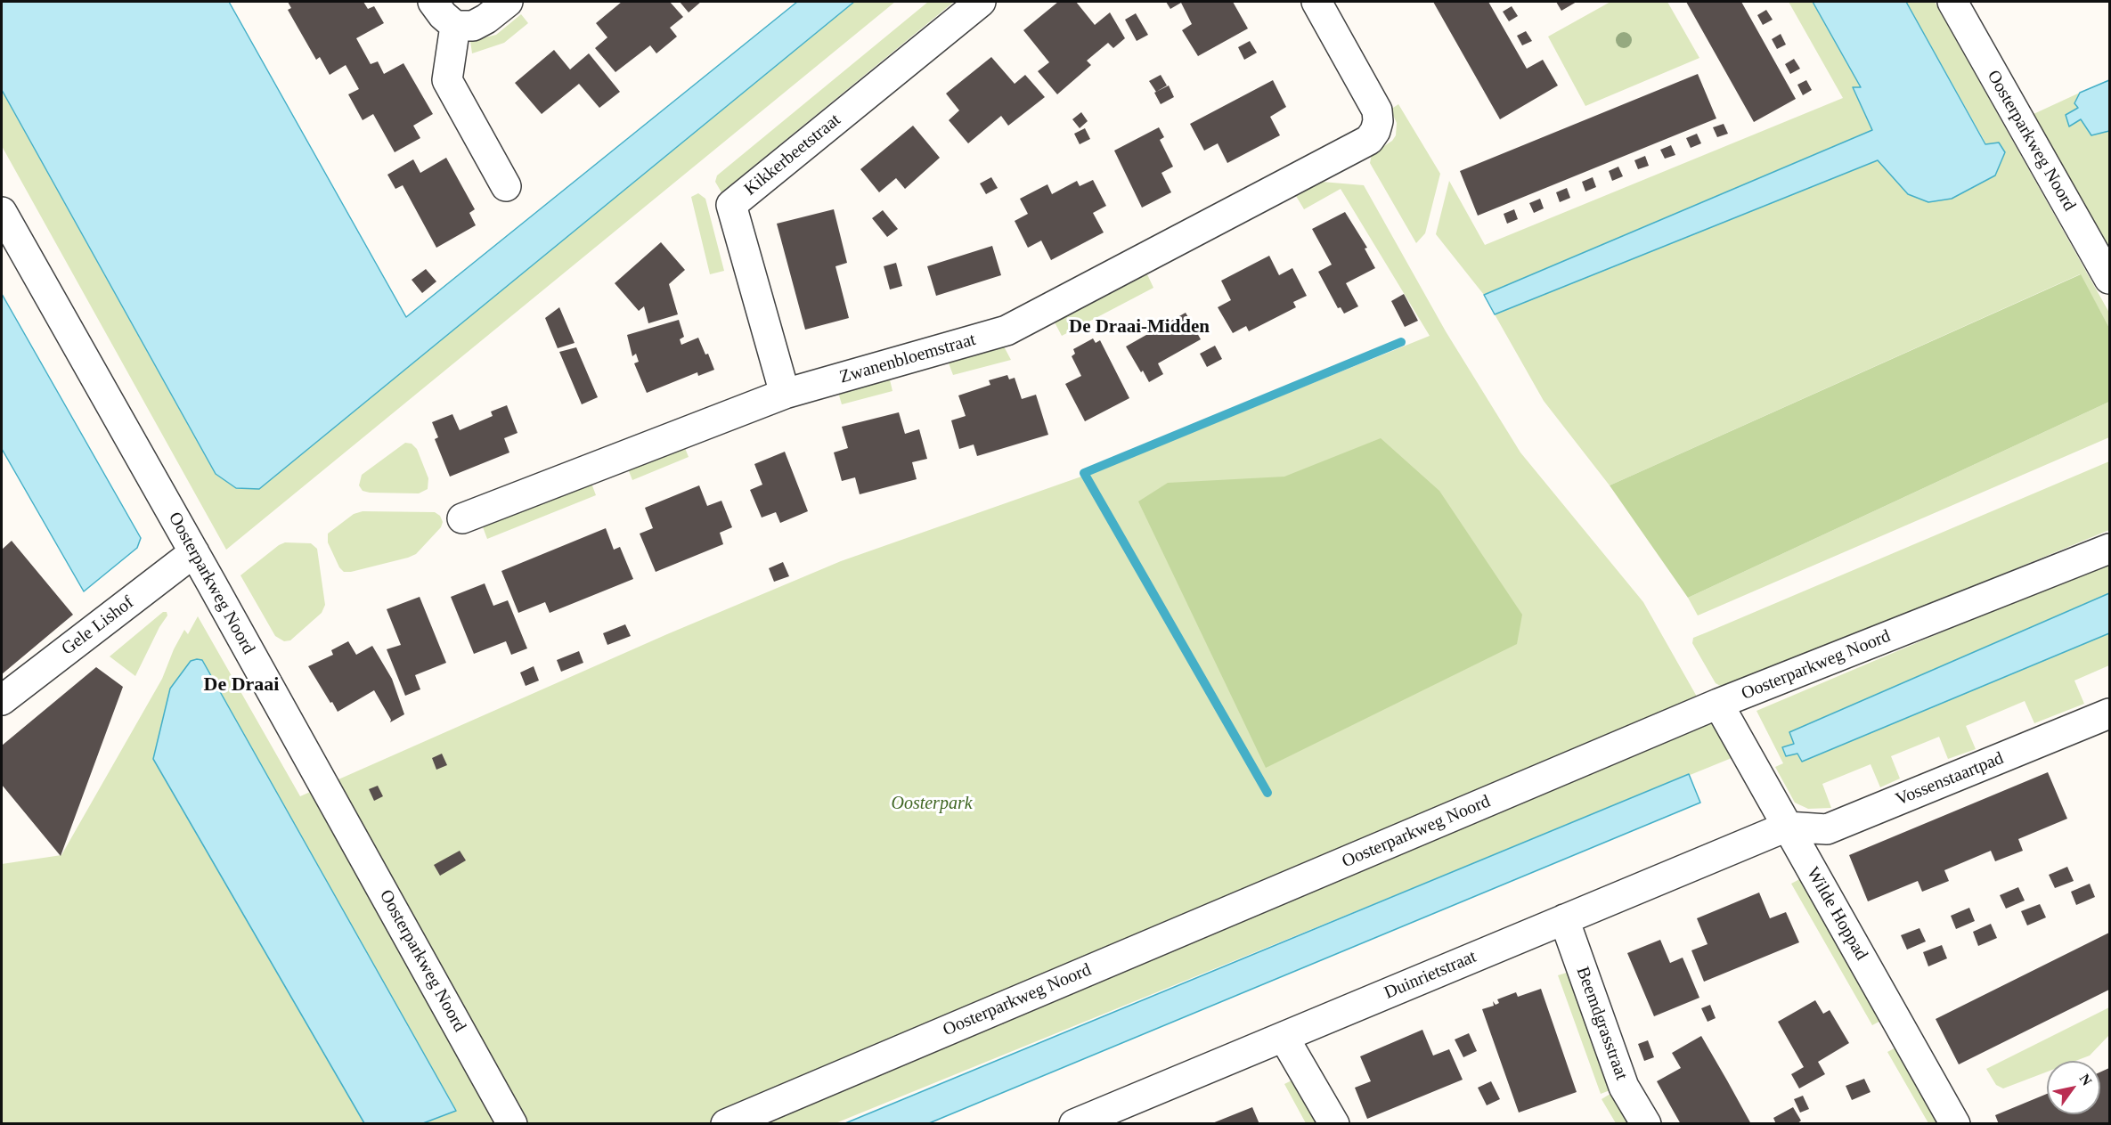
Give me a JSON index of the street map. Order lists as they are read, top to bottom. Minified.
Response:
{"streets":{"street":["Oosterparkweg Noord","Kikkerbeetstraat","Zwanenbloemstraat","Gele Lishof","Vossenstaartpad","Wilde Hoppad","Duinrietstraat","Beemdgrasstraat"]},"crossings":[["Oosterparkweg Noord","Gele Lishof"],["Oosterparkweg Noord","Wilde Hoppad"],["Kikkerbeetstraat","Zwanenbloemstraat"],["Vossenstaartpad","Wilde Hoppad"],["Vossenstaartpad","Duinrietstraat"],["Wilde Hoppad","Duinrietstraat"],["Duinrietstraat","Beemdgrasstraat"]],"districts":["De Draai-Midden","De Draai"],"parks":["Oosterpark"],"north":"top right"}
